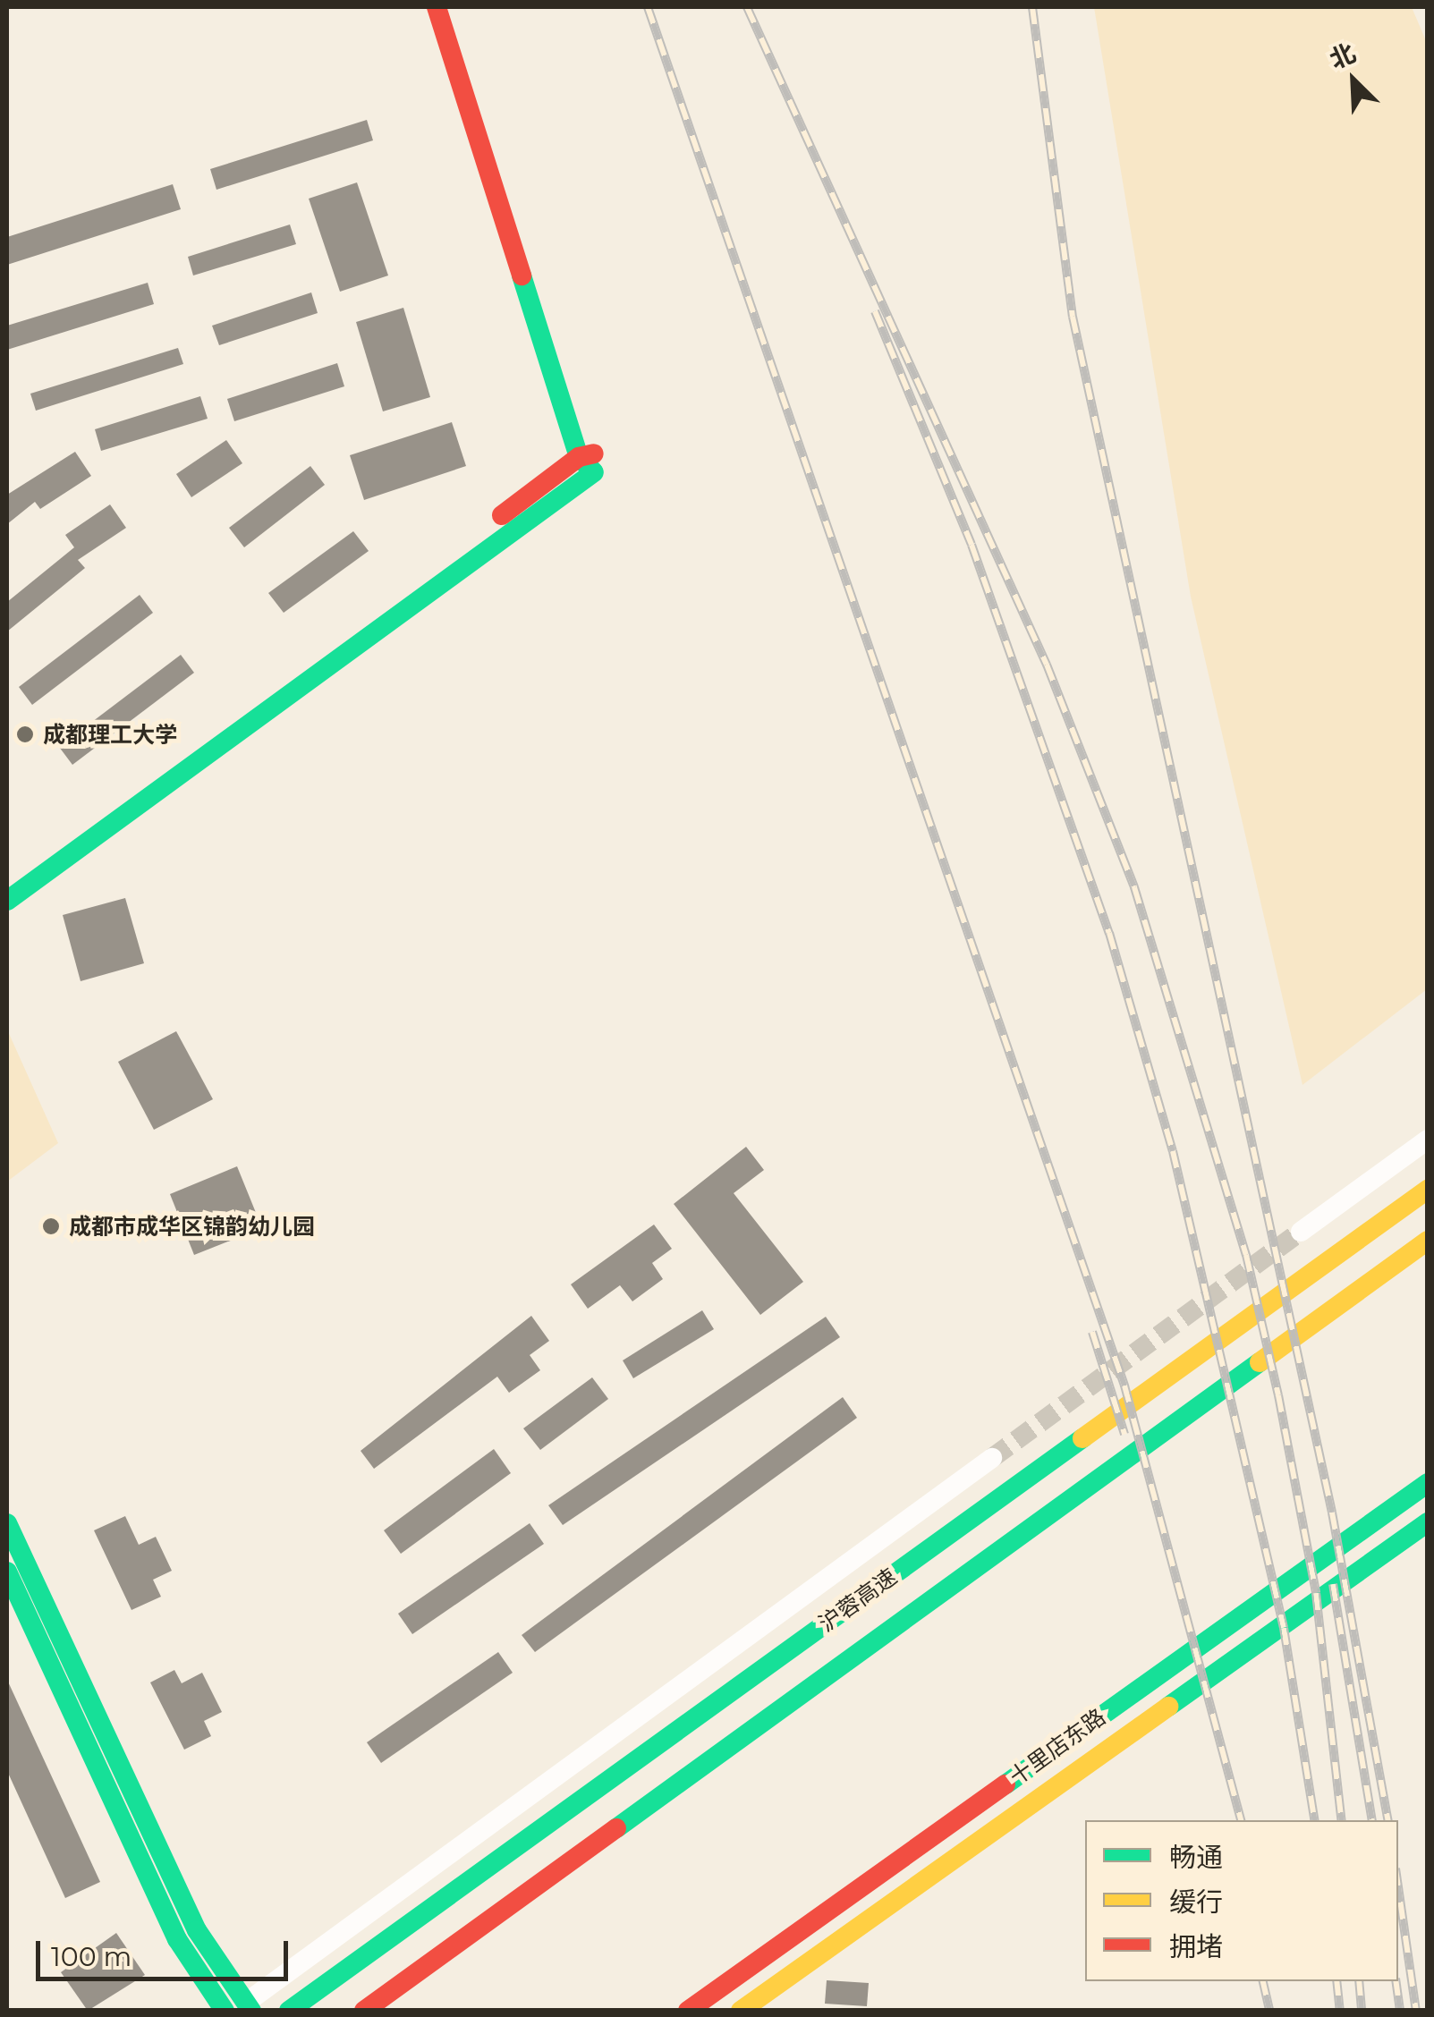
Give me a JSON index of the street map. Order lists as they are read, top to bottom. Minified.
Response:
{"streets":{"main road":["沪蓉高速","十里店东路"]},"places":["成都理工大学","成都市成华区锦韵幼儿园"],"legend":["畅通","缓行","拥堵"],"scale_bar":"100 m","north":"top left"}
